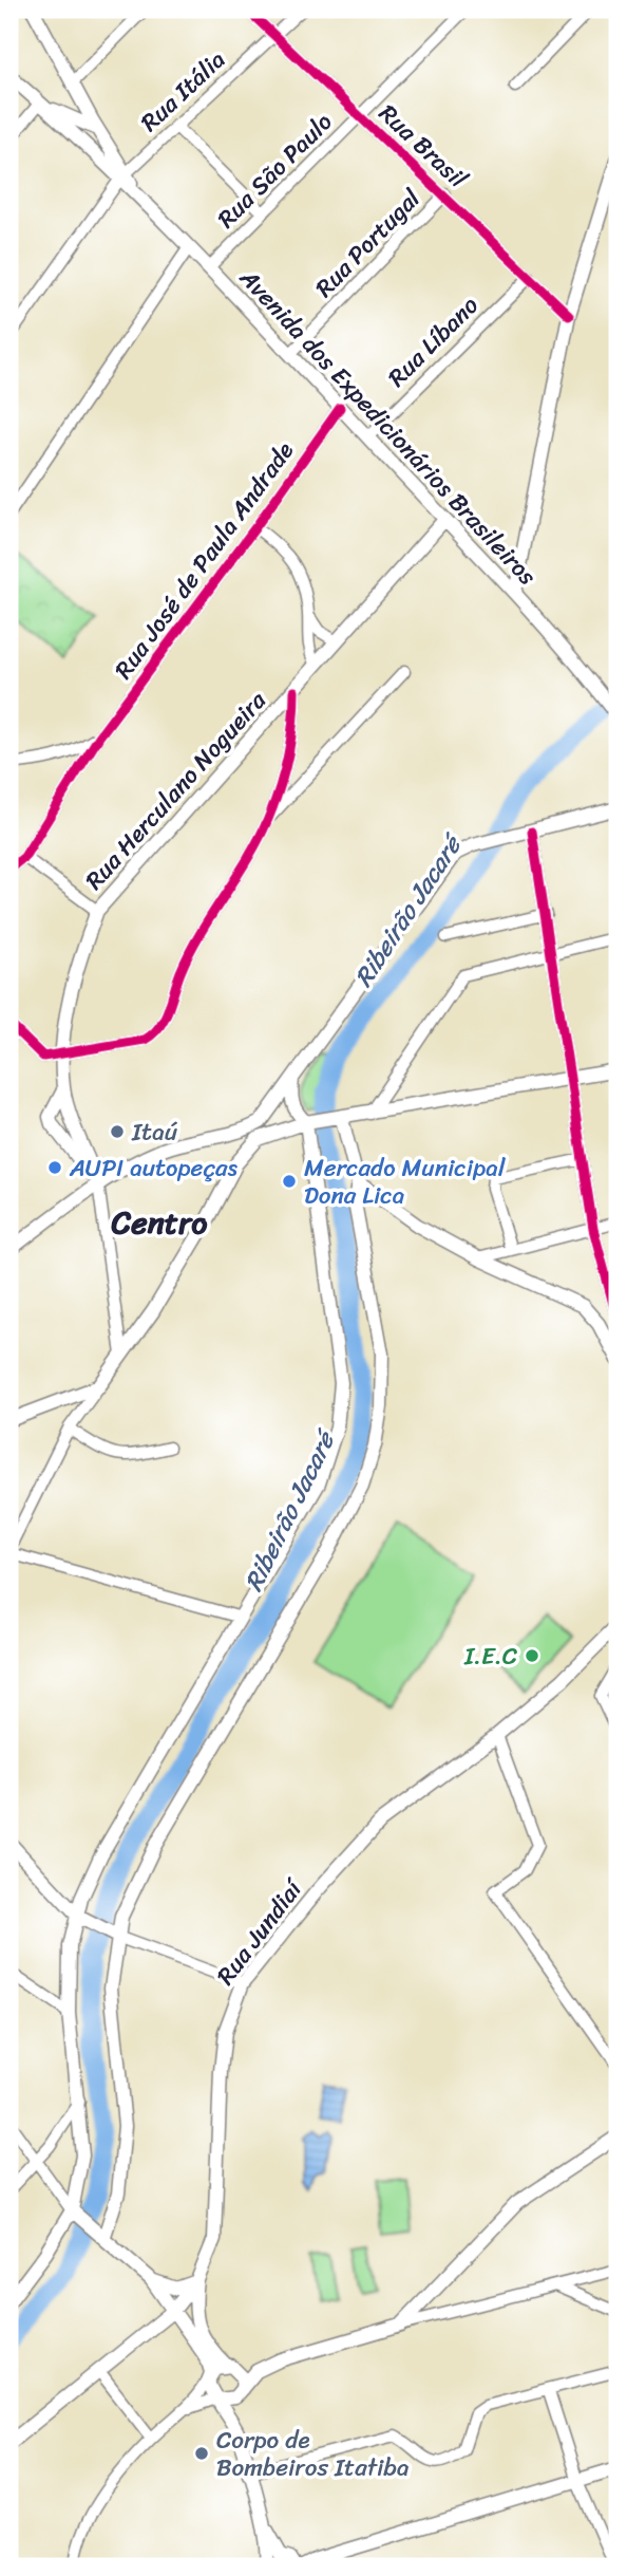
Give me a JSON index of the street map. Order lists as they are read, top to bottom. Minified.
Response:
{"streets":{"main road":["Avenida dos Expedicionários Brasileiros","Rua Herculano Nogueira","Rua Jundiaí"],"street":["Rua Itália","Rua Brasil","Rua São Paulo","Rua Portugal","Rua Líbano","Rua José de Paula Andrade"]},"crossings":[["Rua Itália","Rua Brasil"],["Rua Itália","Avenida dos Expedicionários Brasileiros"],["Rua Brasil","Rua São Paulo"],["Rua Brasil","Rua Portugal"],["Rua Brasil","Rua Líbano"],["Rua São Paulo","Avenida dos Expedicionários Brasileiros"],["Rua Portugal","Avenida dos Expedicionários Brasileiros"],["Rua Líbano","Avenida dos Expedicionários Brasileiros"],["Avenida dos Expedicionários Brasileiros","Rua José de Paula Andrade"],["Avenida dos Expedicionários Brasileiros","Rua Herculano Nogueira"]],"districts":["Centro"],"water":["Ribeirão Jacaré"],"places":["Itaú","AUPI autopeças","Mercado Municipal Dona Lica","I.E.C","Corpo de Bombeiros Itatiba"]}
